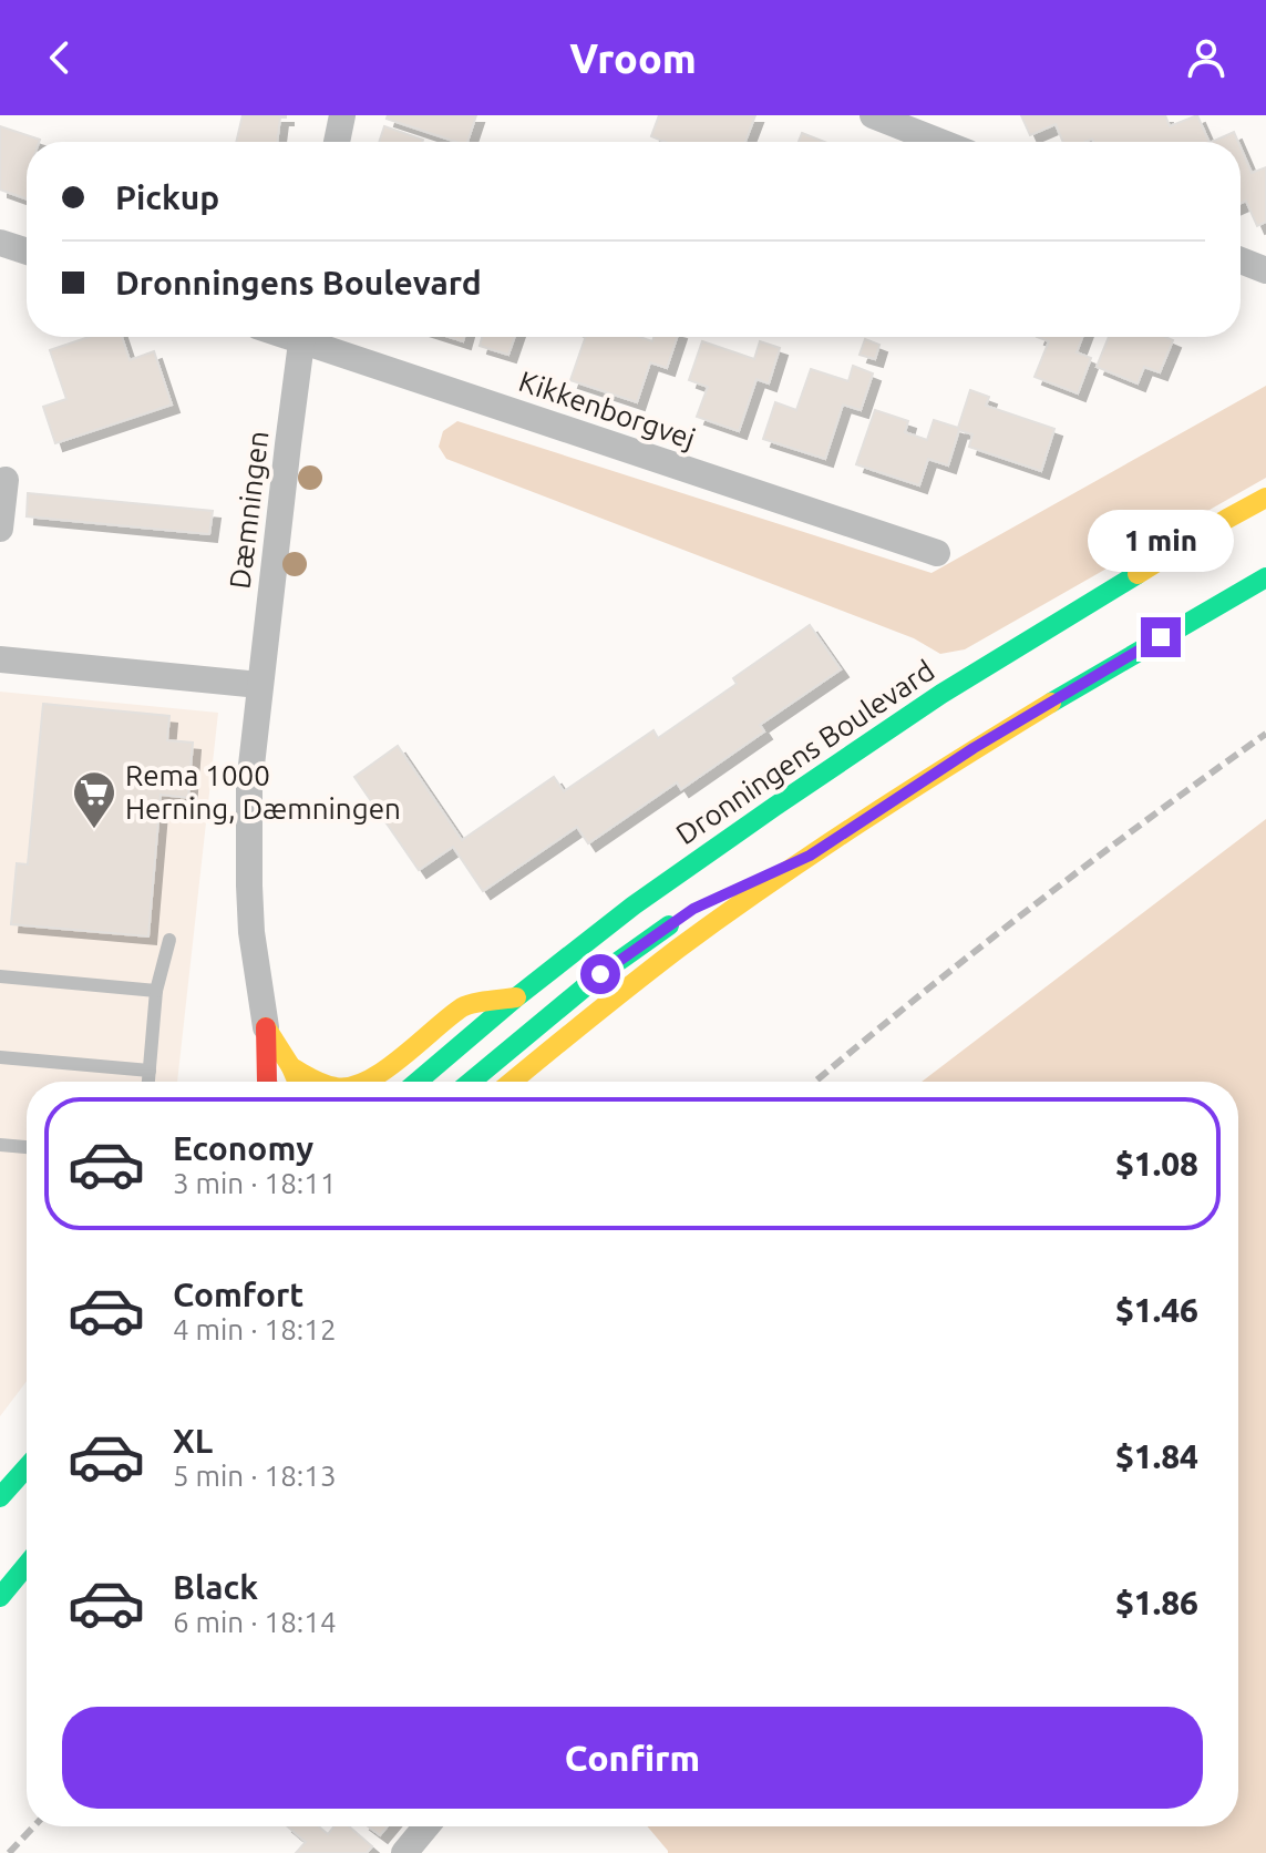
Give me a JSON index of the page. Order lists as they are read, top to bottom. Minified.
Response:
{"streets":{"main road":["Dronningens Boulevard"],"street":["Kikkenborgvej","Dæmningen"]},"places":{"supermarket":["Rema 1000 Herning, Dæmningen"]},"page":{"header":"Vroom","banner":["Pickup","Dronningens Boulevard"],"bubble":"1 min","list":[{"name":"Economy","note":"3 min · 18:11","value":"$1.08"},{"name":"Comfort","note":"4 min · 18:12","value":"$1.46"},{"name":"XL","note":"5 min · 18:13","value":"$1.84"},{"name":"Black","note":"6 min · 18:14","value":"$1.86"}],"buttons":"Confirm"}}
